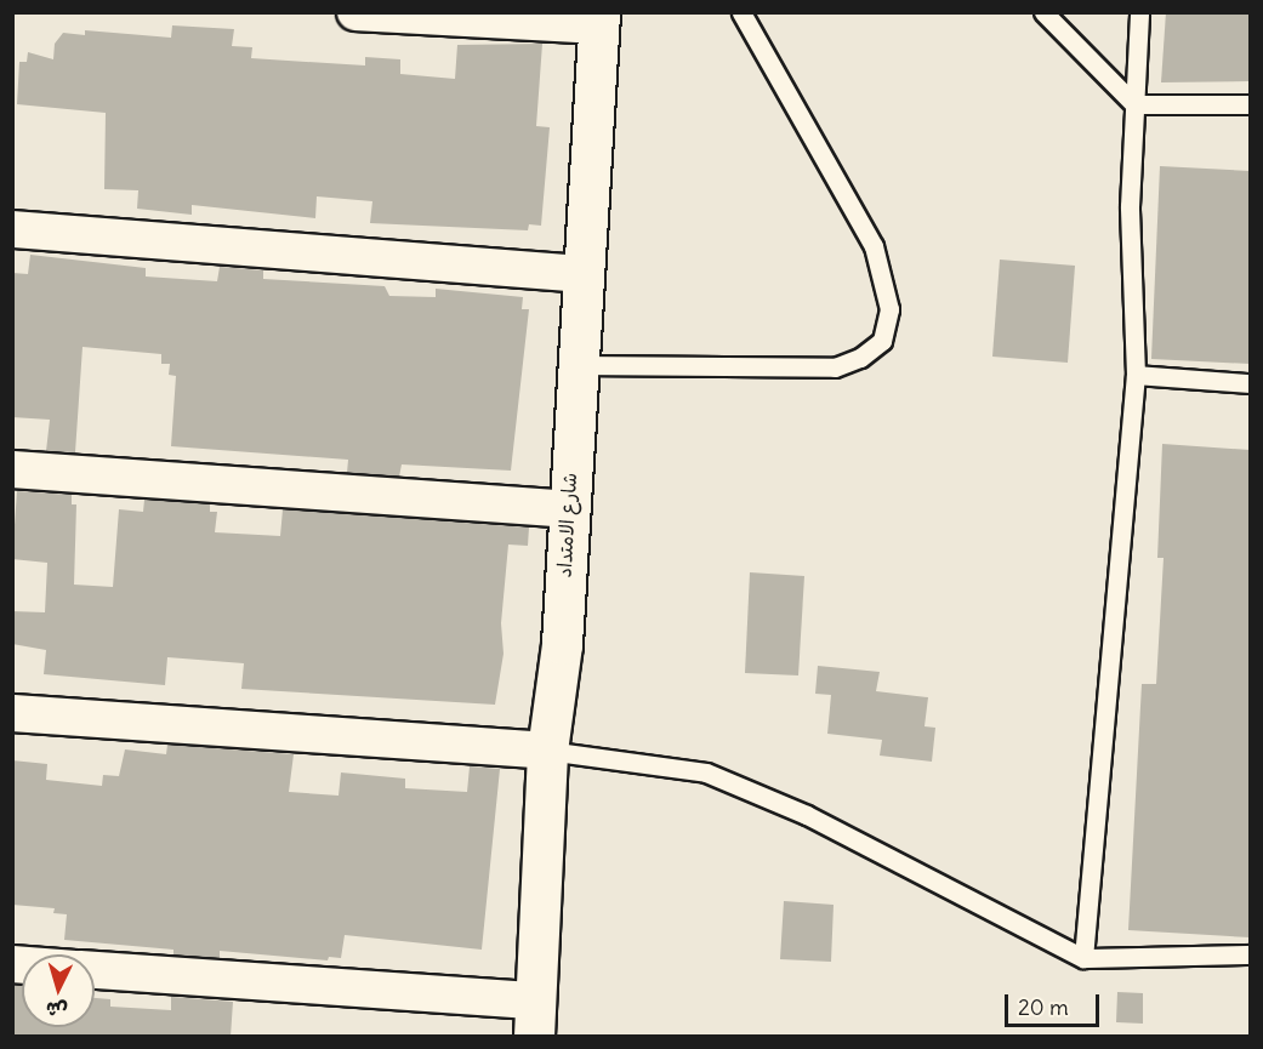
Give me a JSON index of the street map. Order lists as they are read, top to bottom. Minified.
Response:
{"streets":{"street":["شارع الامتداد"]},"scale_bar":"20 m","north":"bottom"}
